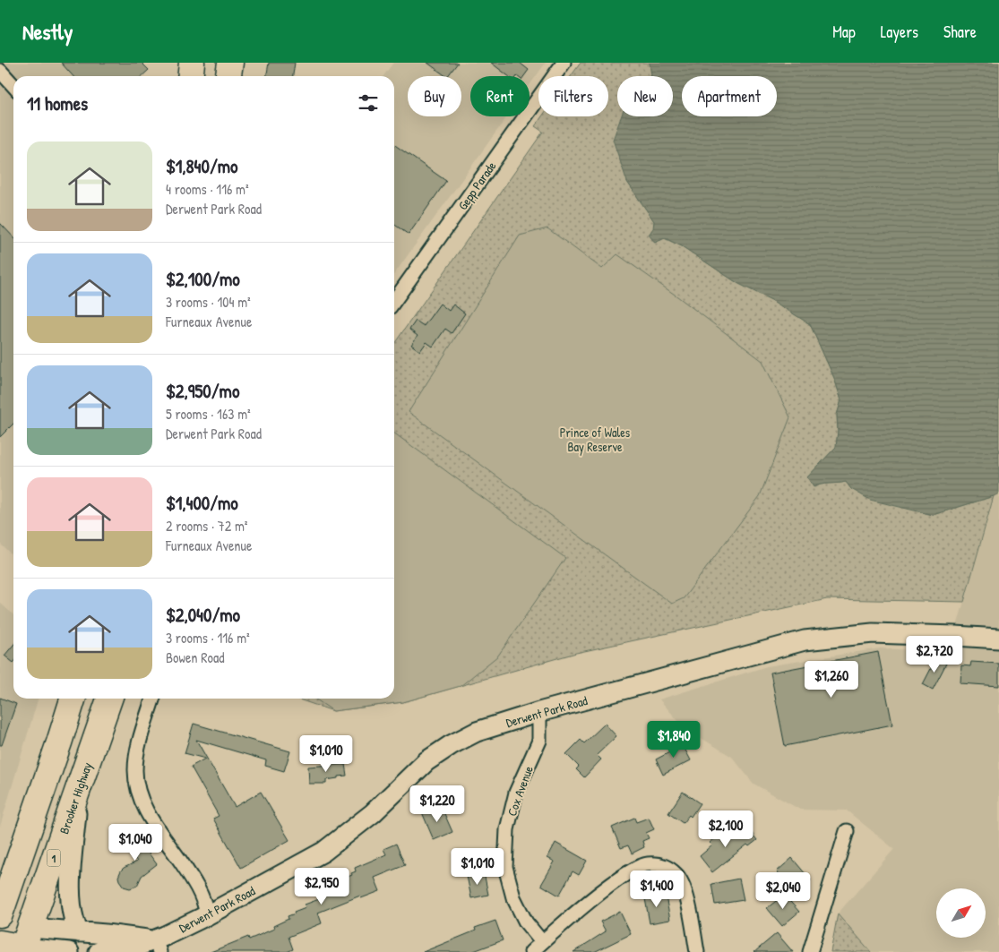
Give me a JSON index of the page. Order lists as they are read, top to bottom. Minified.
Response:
{"streets":{"highway":["Brooker Highway","1"],"street":["Gepp Parade","Derwent Park Road","Cox Avenue"]},"crossings":[["Derwent Park Road","Cox Avenue"]],"parks":["Prince of Wales Bay Reserve"],"north":"top right","page":{"header":"Nestly","nav":["Map","Layers","Share"],"chip":["Buy","Rent","Filters","New","Apartment"],"heading":"11 homes","list":[{"name":"$1,840/mo","note":"4 rooms · 116 m² · Derwent Park Road"},{"name":"$2,100/mo","note":"3 rooms · 104 m² · Furneaux Avenue"},{"name":"$2,950/mo","note":"5 rooms · 163 m² · Derwent Park Road"},{"name":"$1,400/mo","note":"2 rooms · 72 m² · Furneaux Avenue"},{"name":"$2,040/mo","note":"3 rooms · 116 m² · Bowen Road"}],"price":["$2,720","$1,260","$1,840","$1,010","$1,220","$2,100","$1,040","$1,010","$2,950","$1,400","$2,040"]}}
